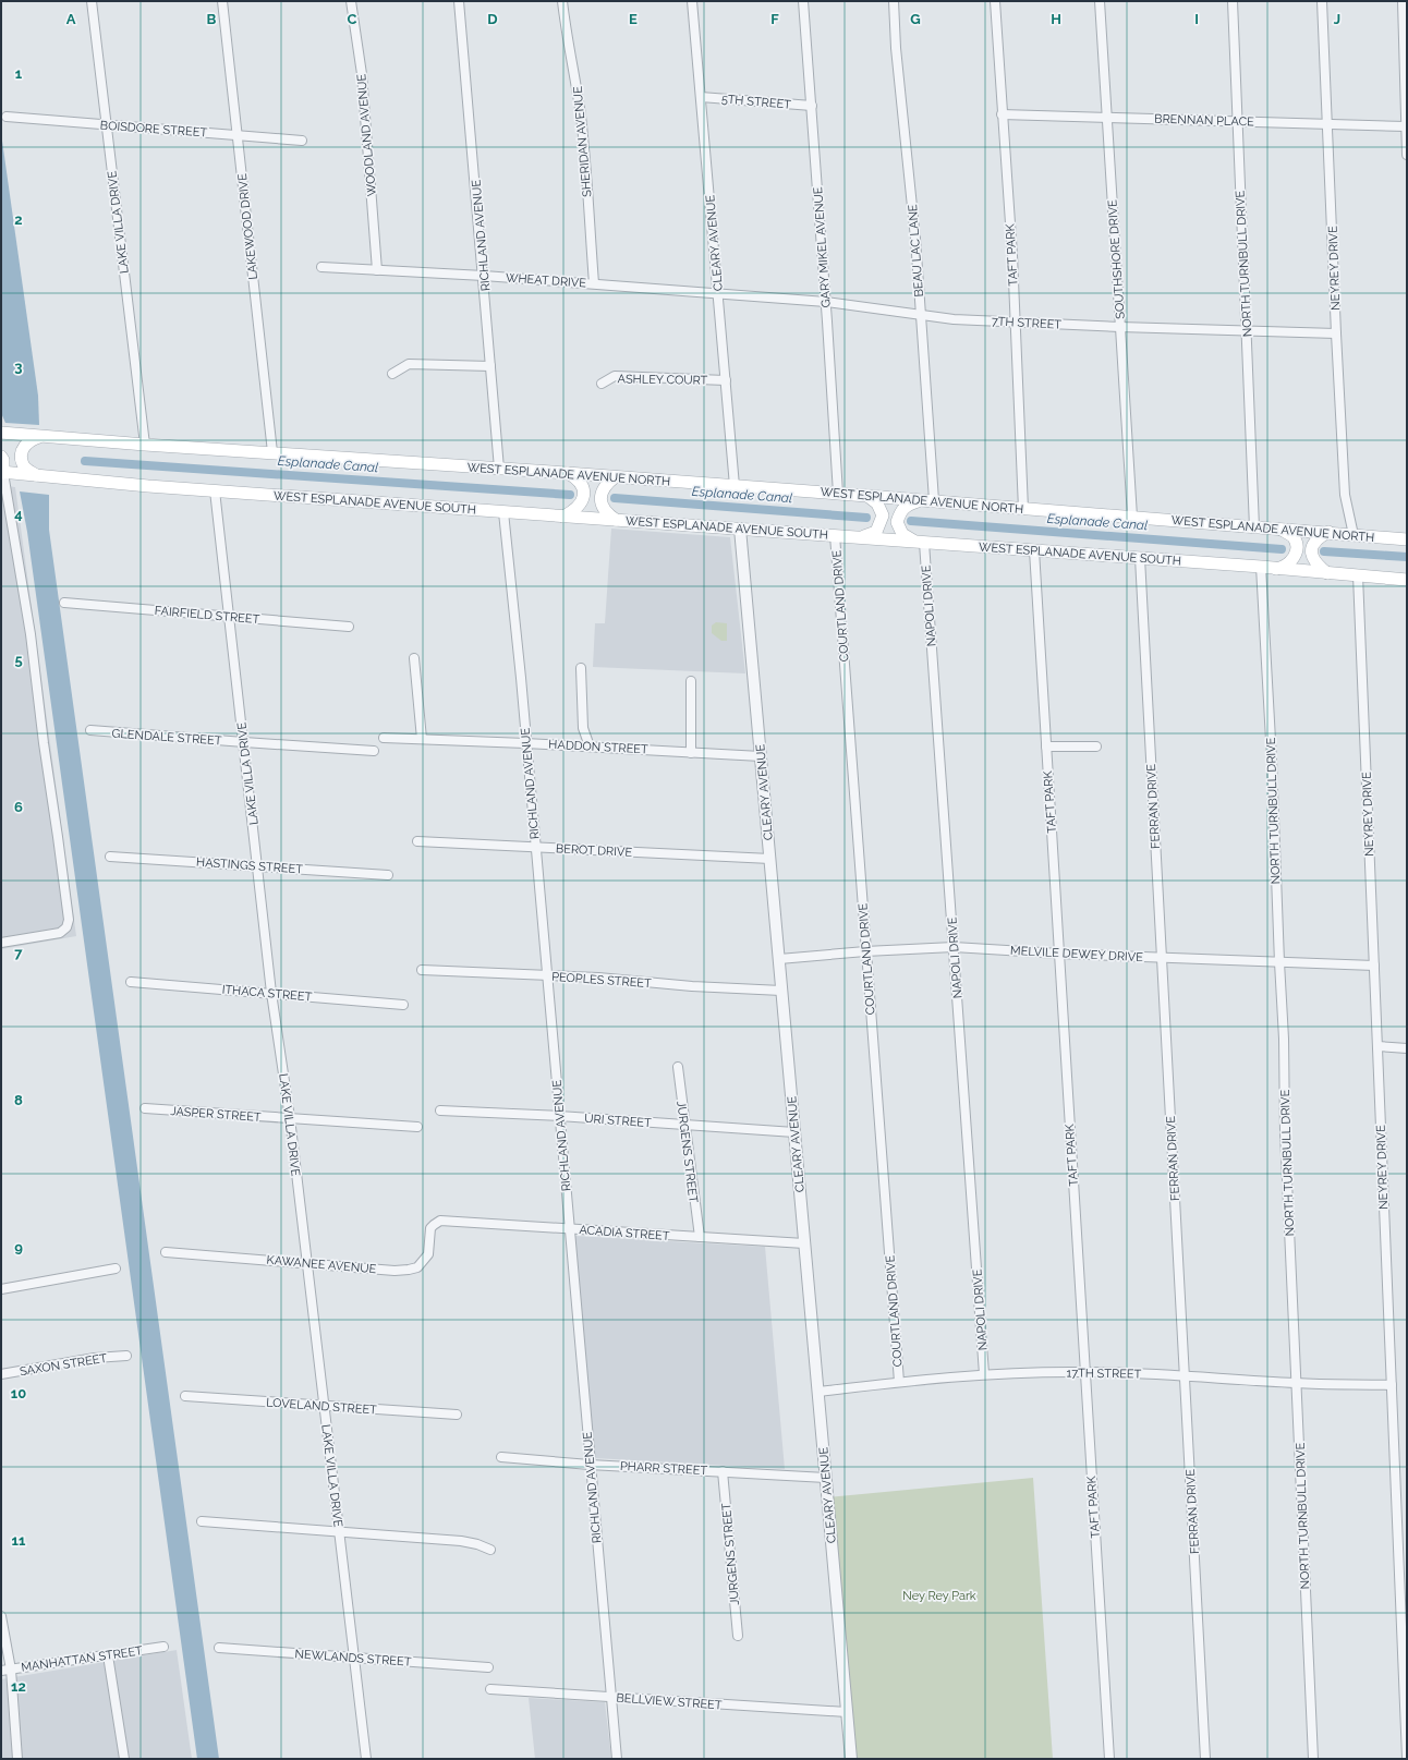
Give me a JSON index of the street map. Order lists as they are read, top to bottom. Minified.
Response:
{"streets":{"main road":["WEST ESPLANADE AVENUE NORTH","WEST ESPLANADE AVENUE SOUTH"],"street":["5TH STREET","BRENNAN PLACE","BOISDORE STREET","WOODLAND AVENUE","SHERIDAN AVENUE","LAKE VILLA DRIVE","LAKEWOOD DRIVE","RICHLAND AVENUE","CLEARY AVENUE","GARY MIKEL AVENUE","BEAU LAC LANE","TAFT PARK","SOUTHSHORE DRIVE","NORTH TURNBULL DRIVE","NEYREY DRIVE","WHEAT DRIVE","7TH STREET","ASHLEY COURT","COURTLAND DRIVE","NAPOLI DRIVE","FAIRFIELD STREET","GLENDALE STREET","HADDON STREET","FERRAN DRIVE","BEROT DRIVE","HASTINGS STREET","MELVILE DEWEY DRIVE","PEOPLES STREET","ITHACA STREET","JASPER STREET","URI STREET","JURGENS STREET","ACADIA STREET","KAWANEE AVENUE","SAXON STREET","17TH STREET","LOVELAND STREET","PHARR STREET","NEWLANDS STREET","MANHATTAN STREET","BELLVIEW STREET"]},"crossings":[["5TH STREET","CLEARY AVENUE"],["5TH STREET","GARY MIKEL AVENUE"],["BRENNAN PLACE","TAFT PARK"],["BRENNAN PLACE","SOUTHSHORE DRIVE"],["BRENNAN PLACE","NORTH TURNBULL DRIVE"],["BRENNAN PLACE","NEYREY DRIVE"],["BOISDORE STREET","LAKE VILLA DRIVE"],["BOISDORE STREET","LAKEWOOD DRIVE"],["WOODLAND AVENUE","WHEAT DRIVE"],["SHERIDAN AVENUE","WHEAT DRIVE"],["LAKE VILLA DRIVE","WEST ESPLANADE AVENUE NORTH"],["LAKE VILLA DRIVE","WEST ESPLANADE AVENUE SOUTH"],["LAKE VILLA DRIVE","FAIRFIELD STREET"],["LAKE VILLA DRIVE","GLENDALE STREET"],["LAKE VILLA DRIVE","HASTINGS STREET"],["LAKE VILLA DRIVE","ITHACA STREET"],["LAKE VILLA DRIVE","JASPER STREET"],["LAKE VILLA DRIVE","KAWANEE AVENUE"],["LAKE VILLA DRIVE","LOVELAND STREET"],["LAKE VILLA DRIVE","NEWLANDS STREET"],["LAKEWOOD DRIVE","WEST ESPLANADE AVENUE NORTH"],["RICHLAND AVENUE","WHEAT DRIVE"],["RICHLAND AVENUE","WEST ESPLANADE AVENUE NORTH"],["RICHLAND AVENUE","WEST ESPLANADE AVENUE SOUTH"],["RICHLAND AVENUE","HADDON STREET"],["RICHLAND AVENUE","BEROT DRIVE"],["RICHLAND AVENUE","PEOPLES STREET"],["RICHLAND AVENUE","URI STREET"],["RICHLAND AVENUE","ACADIA STREET"],["RICHLAND AVENUE","PHARR STREET"],["RICHLAND AVENUE","BELLVIEW STREET"],["CLEARY AVENUE","WHEAT DRIVE"],["CLEARY AVENUE","7TH STREET"],["CLEARY AVENUE","ASHLEY COURT"],["CLEARY AVENUE","WEST ESPLANADE AVENUE NORTH"],["CLEARY AVENUE","WEST ESPLANADE AVENUE SOUTH"],["CLEARY AVENUE","HADDON STREET"],["CLEARY AVENUE","BEROT DRIVE"],["CLEARY AVENUE","MELVILE DEWEY DRIVE"],["CLEARY AVENUE","PEOPLES STREET"],["CLEARY AVENUE","URI STREET"],["CLEARY AVENUE","ACADIA STREET"],["CLEARY AVENUE","17TH STREET"],["CLEARY AVENUE","PHARR STREET"],["CLEARY AVENUE","BELLVIEW STREET"],["GARY MIKEL AVENUE","7TH STREET"],["GARY MIKEL AVENUE","WEST ESPLANADE AVENUE NORTH"],["BEAU LAC LANE","7TH STREET"],["BEAU LAC LANE","WEST ESPLANADE AVENUE NORTH"],["TAFT PARK","7TH STREET"],["TAFT PARK","WEST ESPLANADE AVENUE NORTH"],["TAFT PARK","WEST ESPLANADE AVENUE SOUTH"],["TAFT PARK","MELVILE DEWEY DRIVE"],["TAFT PARK","17TH STREET"],["SOUTHSHORE DRIVE","7TH STREET"],["SOUTHSHORE DRIVE","WEST ESPLANADE AVENUE NORTH"],["NORTH TURNBULL DRIVE","7TH STREET"],["NORTH TURNBULL DRIVE","WEST ESPLANADE AVENUE NORTH"],["NORTH TURNBULL DRIVE","WEST ESPLANADE AVENUE SOUTH"],["NORTH TURNBULL DRIVE","MELVILE DEWEY DRIVE"],["NORTH TURNBULL DRIVE","17TH STREET"],["NEYREY DRIVE","7TH STREET"],["NEYREY DRIVE","WEST ESPLANADE AVENUE NORTH"],["NEYREY DRIVE","WEST ESPLANADE AVENUE SOUTH"],["NEYREY DRIVE","MELVILE DEWEY DRIVE"],["NEYREY DRIVE","17TH STREET"],["WHEAT DRIVE","7TH STREET"],["WEST ESPLANADE AVENUE SOUTH","COURTLAND DRIVE"],["WEST ESPLANADE AVENUE SOUTH","NAPOLI DRIVE"],["WEST ESPLANADE AVENUE SOUTH","FERRAN DRIVE"],["COURTLAND DRIVE","MELVILE DEWEY DRIVE"],["COURTLAND DRIVE","17TH STREET"],["NAPOLI DRIVE","MELVILE DEWEY DRIVE"],["NAPOLI DRIVE","17TH STREET"],["FERRAN DRIVE","MELVILE DEWEY DRIVE"],["FERRAN DRIVE","17TH STREET"],["URI STREET","JURGENS STREET"],["JURGENS STREET","ACADIA STREET"],["JURGENS STREET","PHARR STREET"],["ACADIA STREET","KAWANEE AVENUE"]],"water":["Esplanade Canal"],"parks":["Ney Rey Park"],"grid":{"columns":["A","B","C","D","E","F","G","H","I","J"],"rows":["1","2","3","4","5","6","7","8","9","10","11","12"]}}
